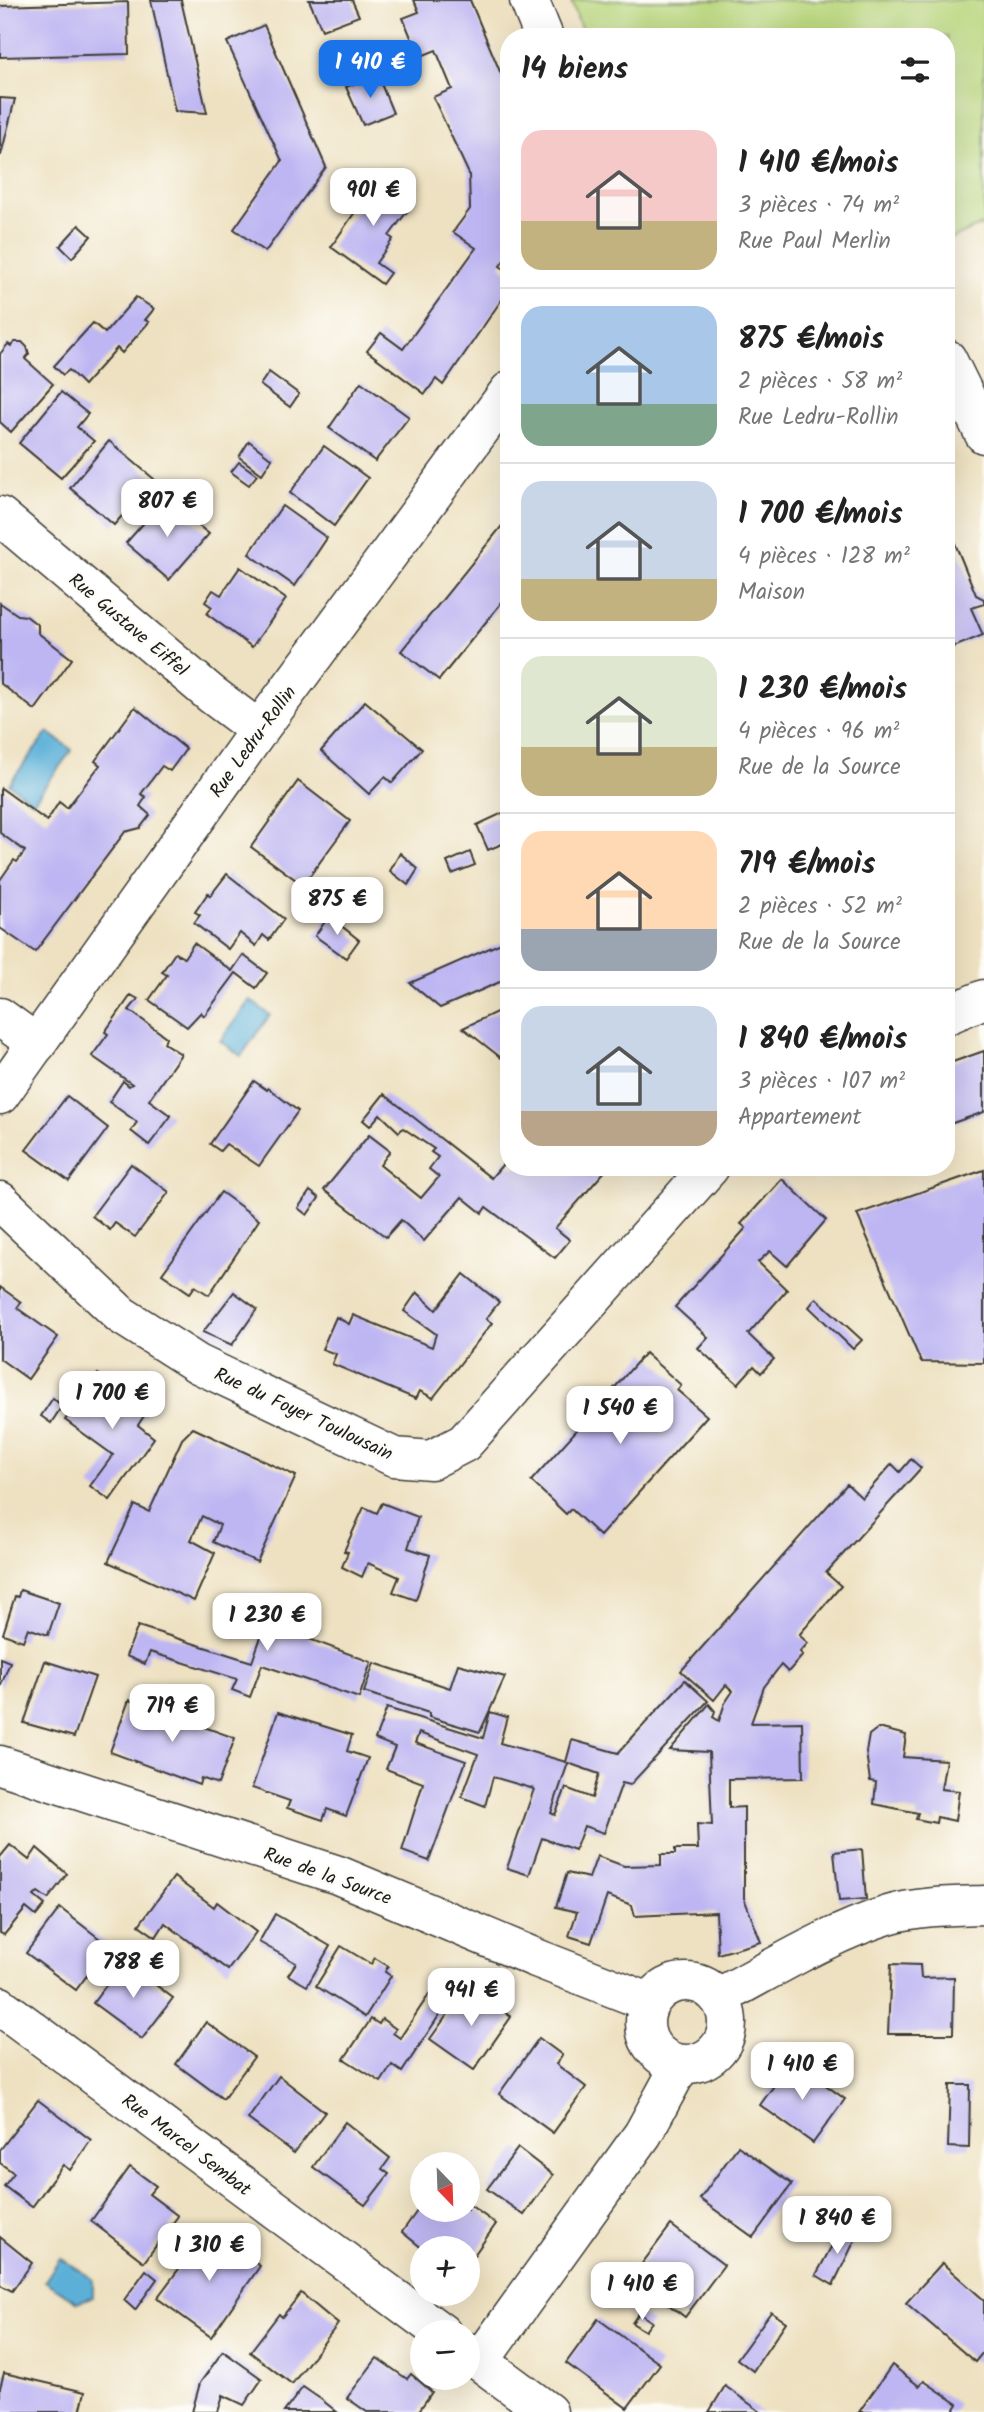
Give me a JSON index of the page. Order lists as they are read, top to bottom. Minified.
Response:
{"streets":{"street":["Rue Gustave Eiffel","Rue Ledru-Rollin","Rue du Foyer Toulousain","Rue de la Source","Rue Marcel Sembat"]},"crossings":[["Rue Gustave Eiffel","Rue Ledru-Rollin"]],"north":"bottom right","page":{"heading":"14 biens","price":["1 410 €","901 €","807 €","875 €","1 700 €","1 540 €","1 230 €","719 €","788 €","941 €","1 410 €","1 840 €","1 310 €","1 410 €"],"list":[{"name":"1 410 €/mois","note":"3 pièces · 74 m² · Rue Paul Merlin"},{"name":"875 €/mois","note":"2 pièces · 58 m² · Rue Ledru-Rollin"},{"name":"1 700 €/mois","note":"4 pièces · 128 m² · Maison"},{"name":"1 230 €/mois","note":"4 pièces · 96 m² · Rue de la Source"},{"name":"719 €/mois","note":"2 pièces · 52 m² · Rue de la Source"},{"name":"1 840 €/mois","note":"3 pièces · 107 m² · Appartement"}],"map_buttons":["+","−"]}}
